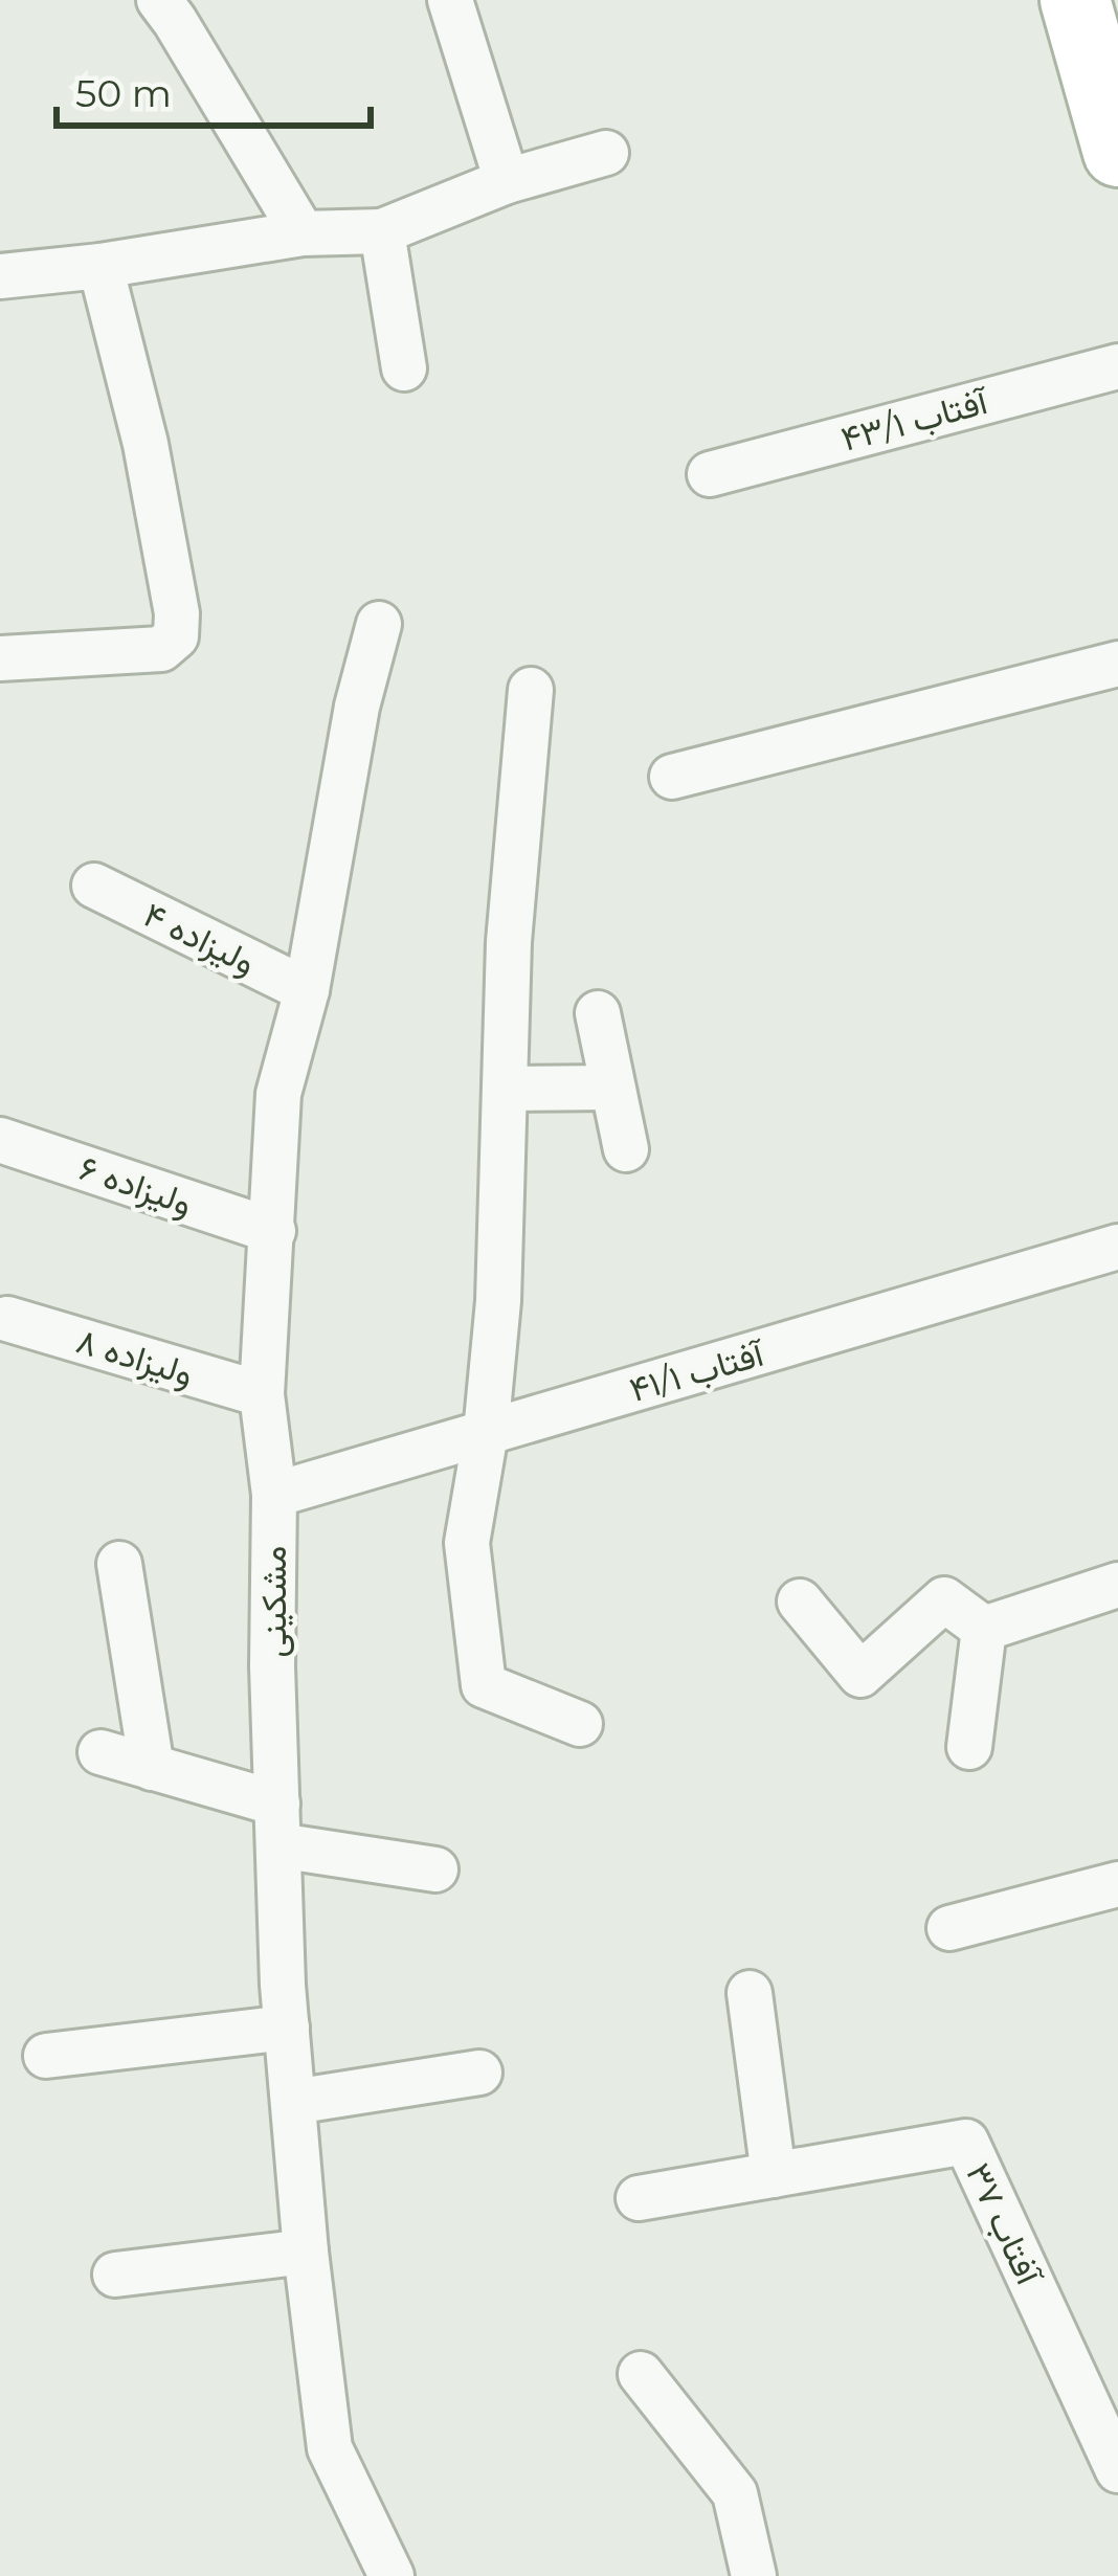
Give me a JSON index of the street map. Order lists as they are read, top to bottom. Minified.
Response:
{"streets":{"street":["آفتاب ۴۳/۱","ولیزاده ۴","ولیزاده ۶","ولیزاده ۸","آفتاب ۴١/١","مشکینی","آفتاب ۳۷"]},"crossings":[["ولیزاده ۴","مشکینی"],["ولیزاده ۶","مشکینی"],["ولیزاده ۸","مشکینی"],["آفتاب ۴١/١","مشکینی"]],"scale_bar":"50 m"}
